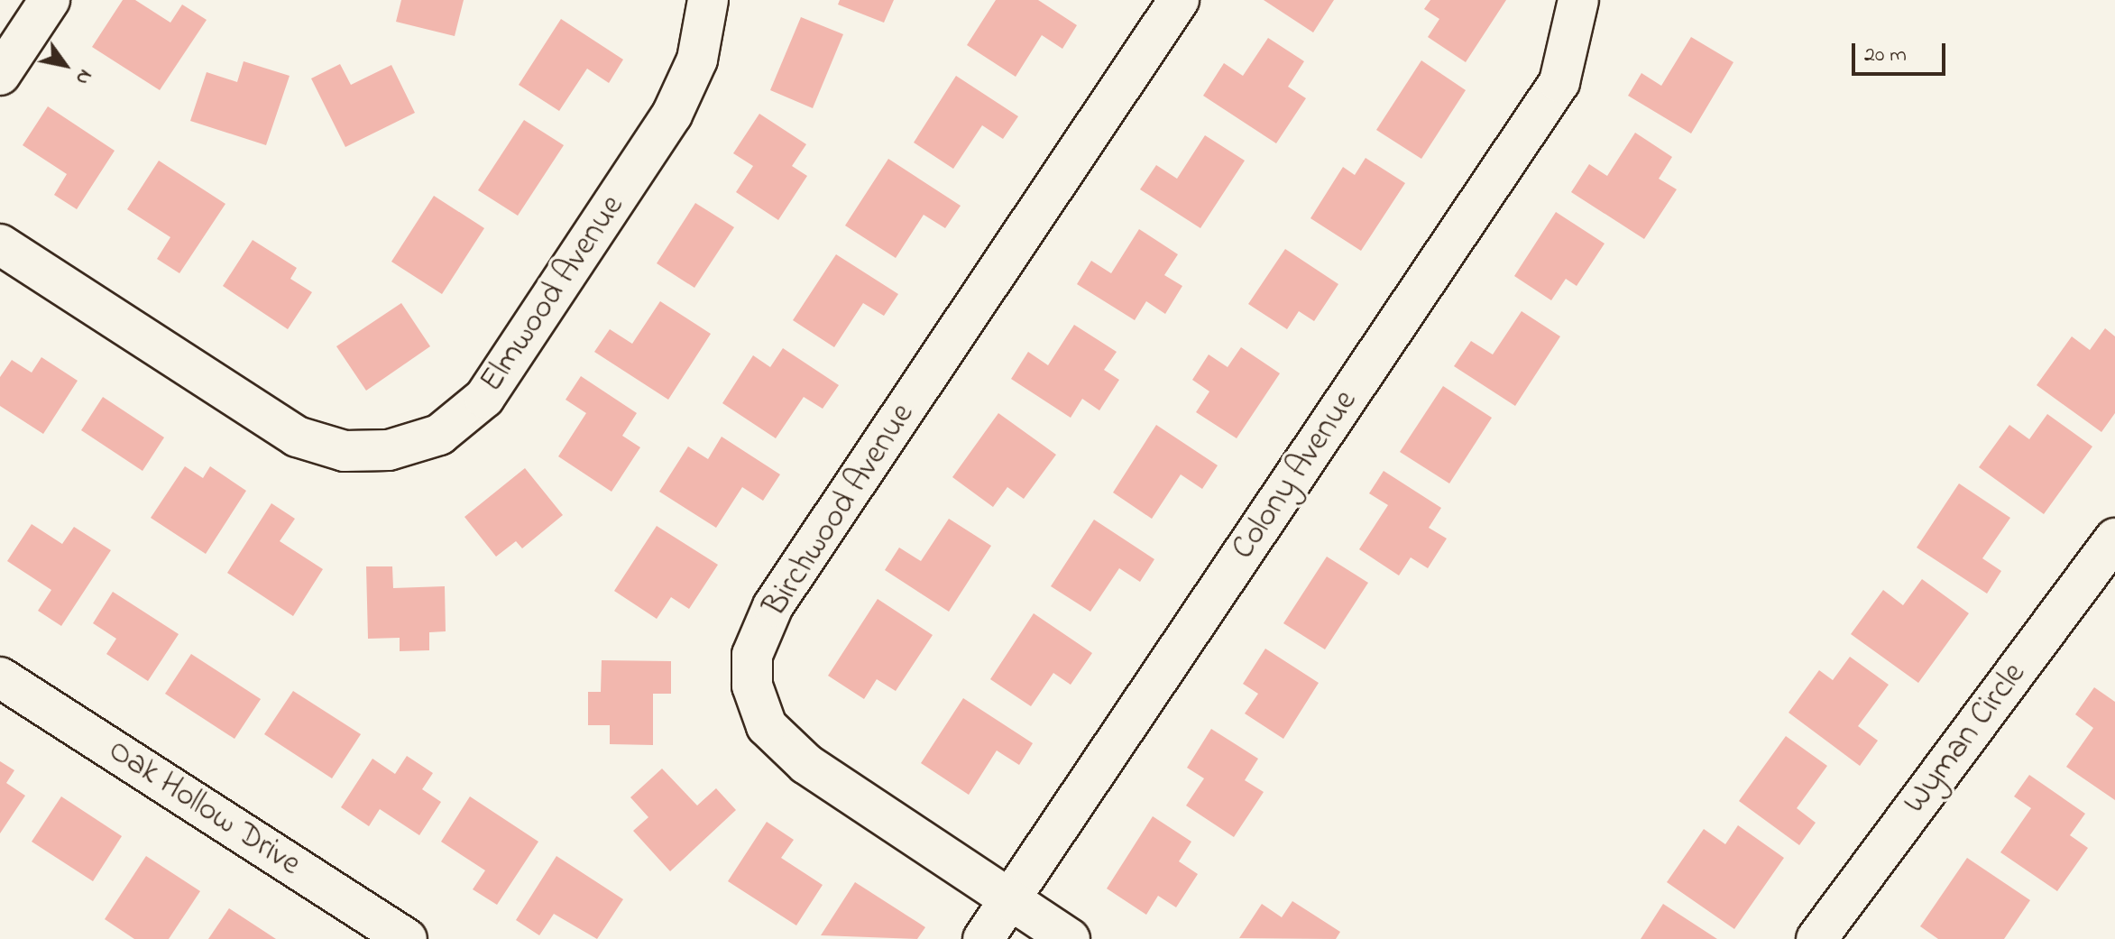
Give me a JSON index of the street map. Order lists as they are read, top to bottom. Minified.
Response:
{"streets":{"street":["Elmwood Avenue","Colony Avenue","Birchwood Avenue","Wyman Circle","Oak Hollow Drive"]},"crossings":[["Colony Avenue","Birchwood Avenue"]],"scale_bar":"20 m","north":"bottom right"}
